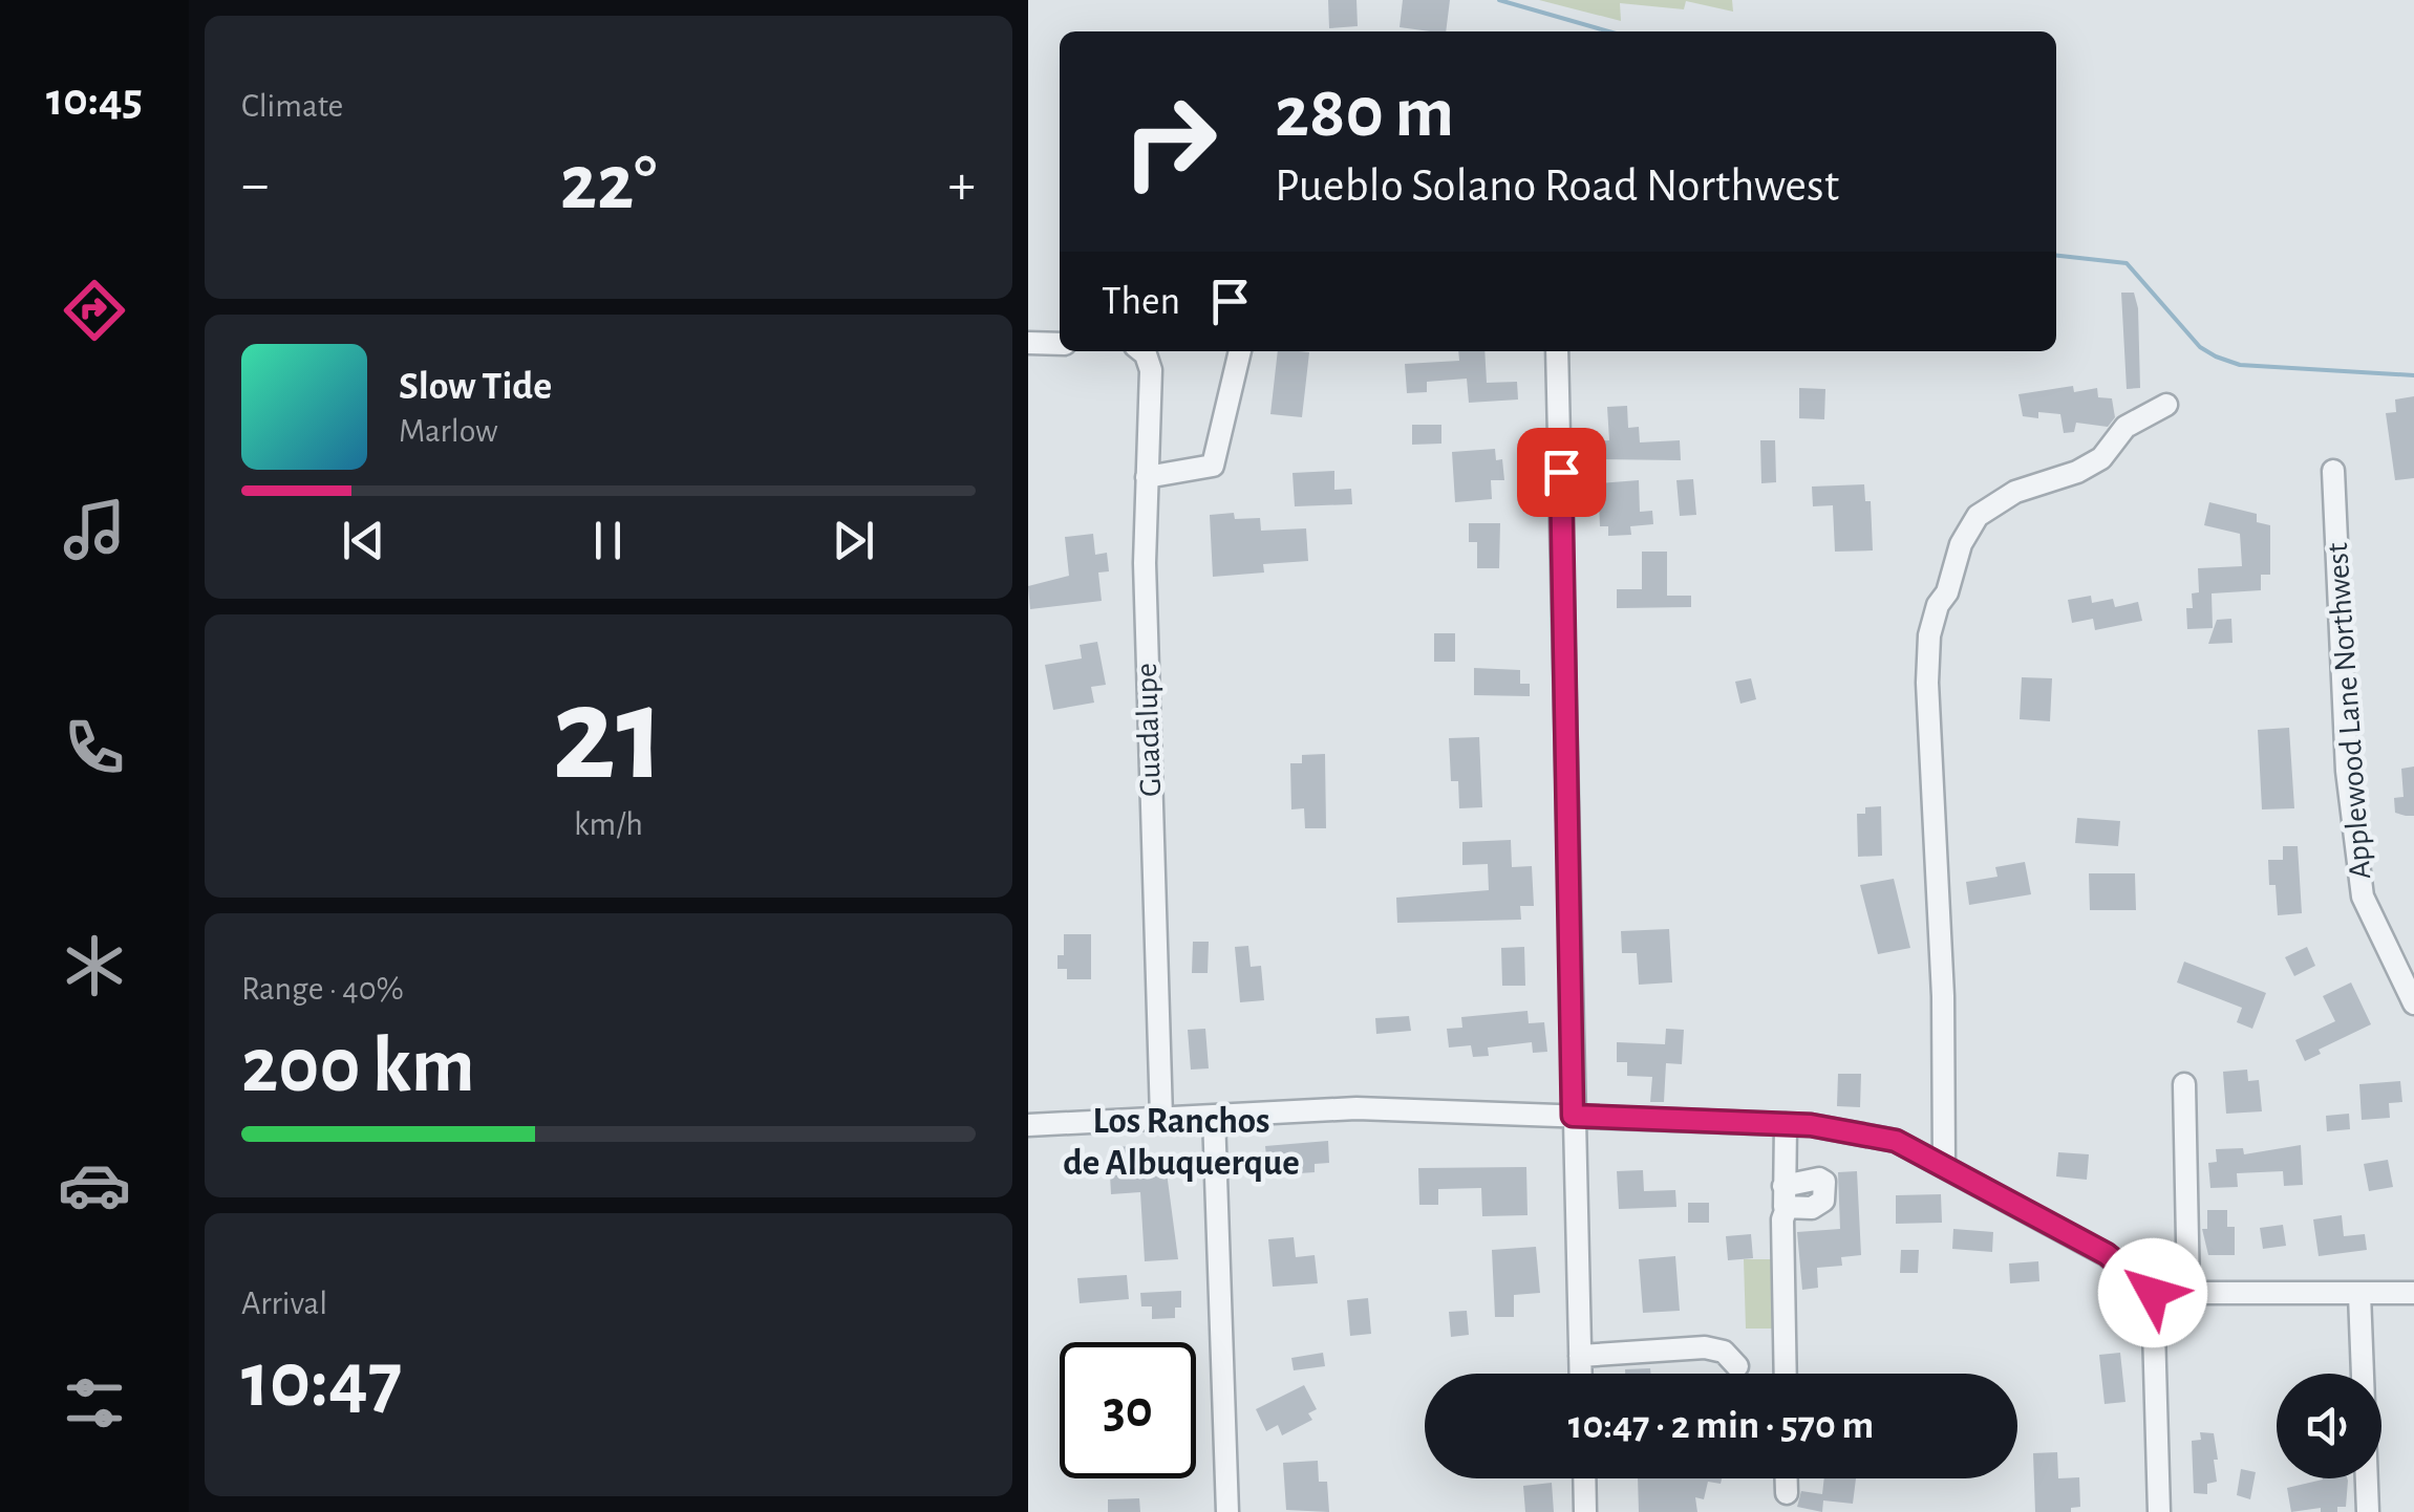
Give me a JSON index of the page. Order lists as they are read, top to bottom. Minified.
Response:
{"streets":{"street":["Applewood Lane Northwest","Guadalupe"]},"districts":["Los Ranchos de Albuquerque"],"page":{"tabs":"10:45","tile":["Climate",["21","km/h"],["Range · 40%","200 km"],["Arrival","10:47"]],"turn":["280 m","Pueblo Solano Road Northwest"],"heat":["−","22°","+"],"then":"Then","song":["Slow Tide","Marlow"],"limit":"30","trip":"10:47 · 2 min · 570 m"}}
